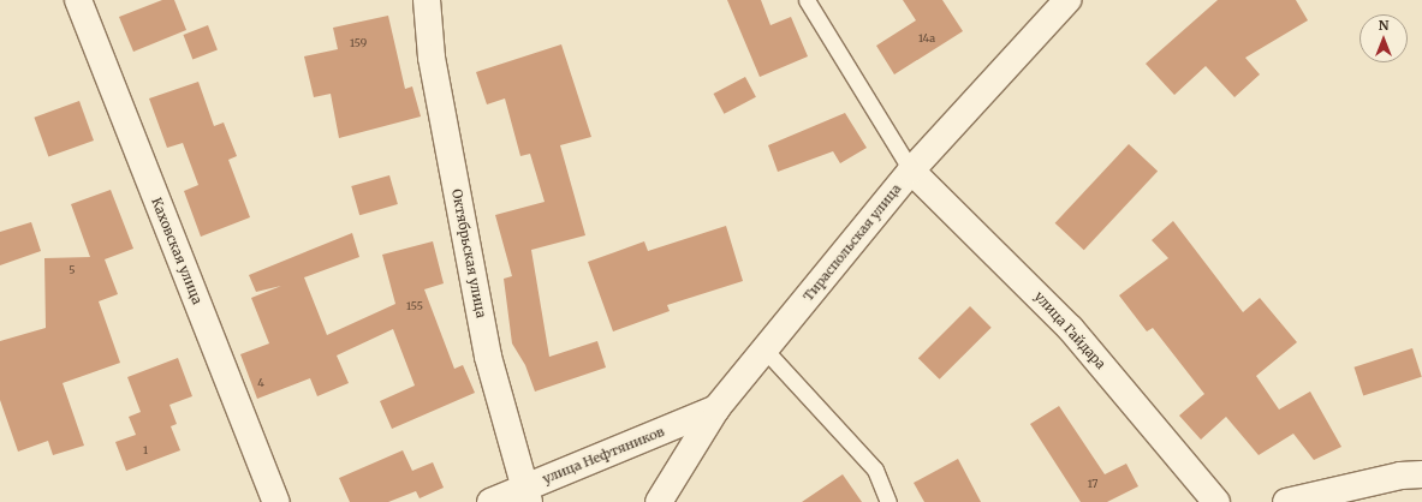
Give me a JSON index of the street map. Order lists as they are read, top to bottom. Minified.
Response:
{"streets":{"street":["Тираспольская улица","Каховская улица","Октябрьская улица","улица Гайдара","улица Нефтяников"]},"crossings":[["Тираспольская улица","улица Гайдара"],["Тираспольская улица","улица Нефтяников"],["Октябрьская улица","улица Нефтяников"]],"house_numbers":["14а","159","5","155","4","1","17"],"north":"top"}
